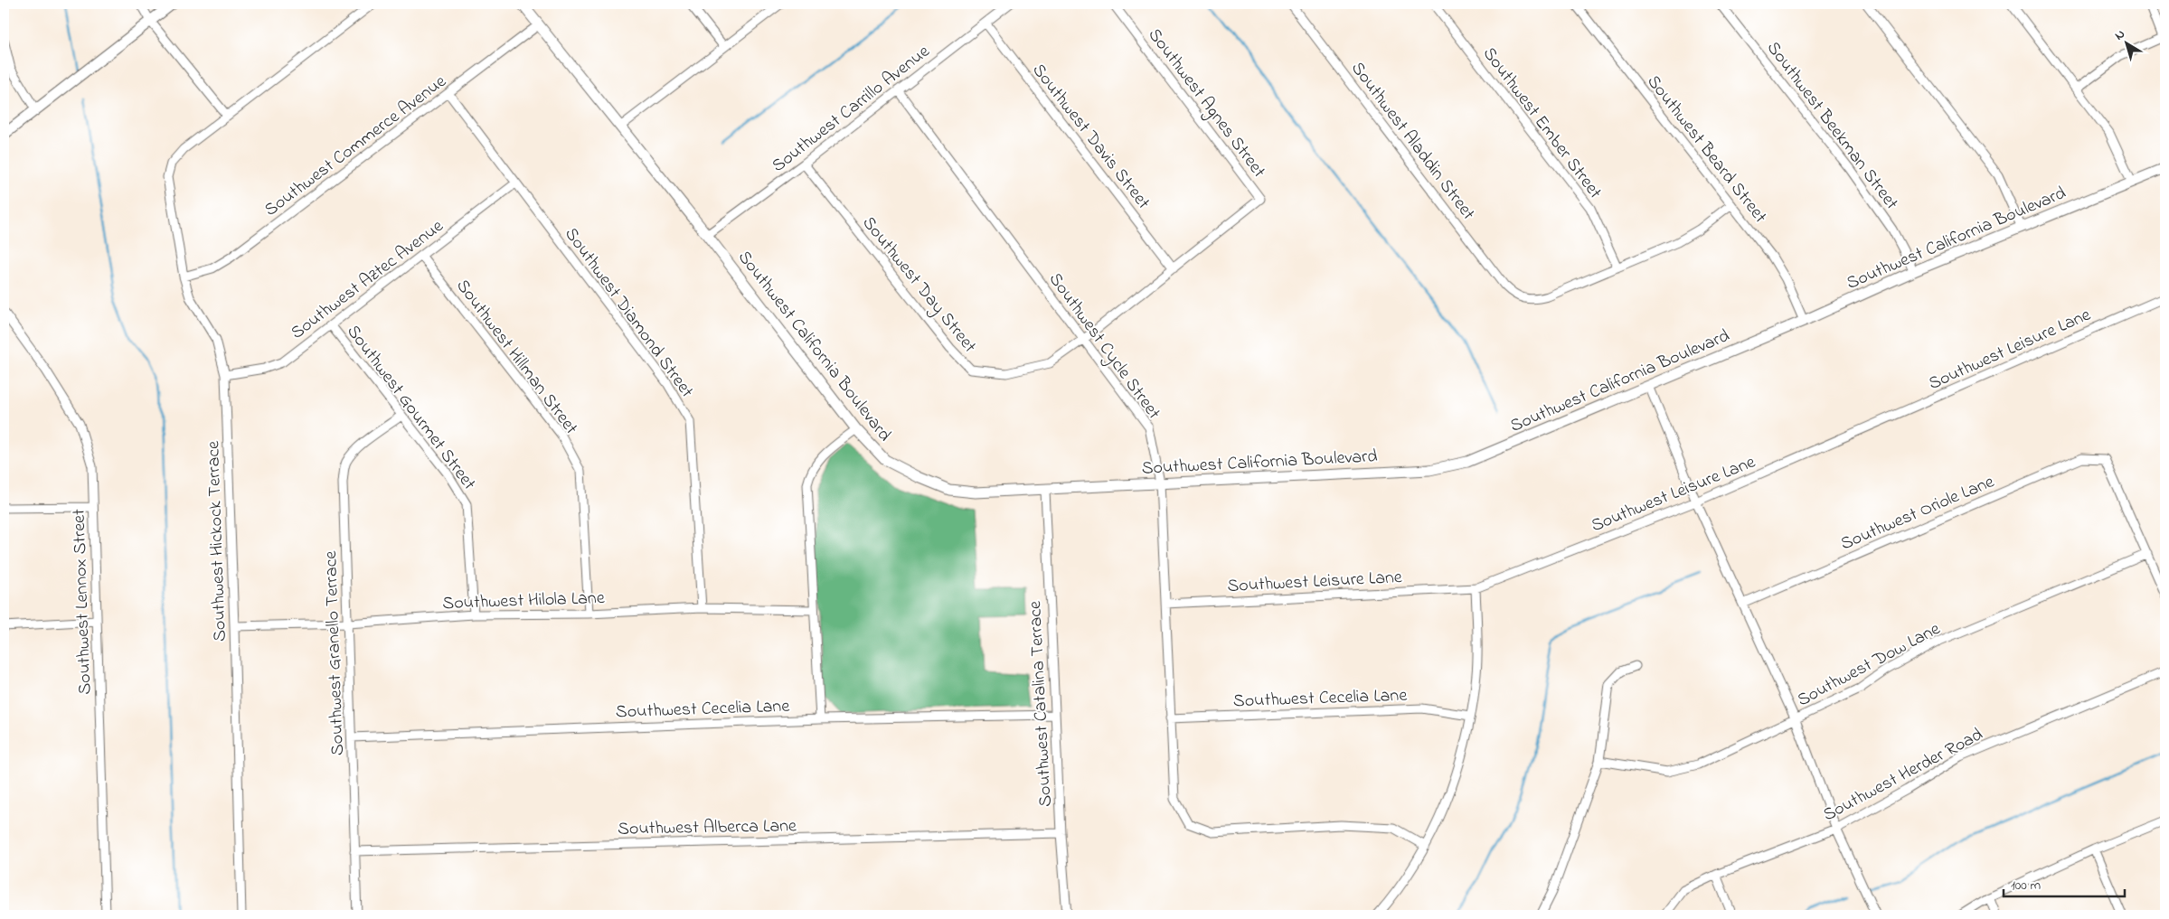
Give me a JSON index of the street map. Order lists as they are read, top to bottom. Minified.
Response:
{"streets":{"street":["Southwest Agnes Street","Southwest Carrillo Avenue","Southwest Ember Street","Southwest Beekman Street","Southwest Davis Street","Southwest Aladdin Street","Southwest Commerce Avenue","Southwest Beard Street","Southwest California Boulevard","Southwest Aztec Avenue","Southwest Day Street","Southwest Diamond Street","Southwest Cycle Street","Southwest Leisure Lane","Southwest Hillman Street","Southwest Gourmet Street","Southwest Oriole Lane","Southwest Hickock Terrace","Southwest Hilola Lane","Southwest Lennox Street","Southwest Granello Terrace","Southwest Dow Lane","Southwest Cecelia Lane","Southwest Catalina Terrace","Southwest Herder Road","Southwest Alberca Lane"]},"crossings":[["Southwest Agnes Street","Southwest Day Street"],["Southwest Carrillo Avenue","Southwest Davis Street"],["Southwest Carrillo Avenue","Southwest California Boulevard"],["Southwest Carrillo Avenue","Southwest Day Street"],["Southwest Carrillo Avenue","Southwest Cycle Street"],["Southwest Ember Street","Southwest Aladdin Street"],["Southwest Beekman Street","Southwest California Boulevard"],["Southwest Davis Street","Southwest Day Street"],["Southwest Commerce Avenue","Southwest California Boulevard"],["Southwest Commerce Avenue","Southwest Diamond Street"],["Southwest Commerce Avenue","Southwest Hickock Terrace"],["Southwest Beard Street","Southwest California Boulevard"],["Southwest California Boulevard","Southwest Cycle Street"],["Southwest California Boulevard","Southwest Catalina Terrace"],["Southwest Aztec Avenue","Southwest Diamond Street"],["Southwest Aztec Avenue","Southwest Hillman Street"],["Southwest Aztec Avenue","Southwest Gourmet Street"],["Southwest Aztec Avenue","Southwest Hickock Terrace"],["Southwest Day Street","Southwest Cycle Street"],["Southwest Diamond Street","Southwest Hilola Lane"],["Southwest Cycle Street","Southwest Leisure Lane"],["Southwest Cycle Street","Southwest Cecelia Lane"],["Southwest Hillman Street","Southwest Hilola Lane"],["Southwest Gourmet Street","Southwest Hilola Lane"],["Southwest Gourmet Street","Southwest Granello Terrace"],["Southwest Oriole Lane","Southwest Dow Lane"],["Southwest Hickock Terrace","Southwest Hilola Lane"],["Southwest Hilola Lane","Southwest Granello Terrace"],["Southwest Granello Terrace","Southwest Cecelia Lane"],["Southwest Granello Terrace","Southwest Alberca Lane"],["Southwest Cecelia Lane","Southwest Catalina Terrace"],["Southwest Catalina Terrace","Southwest Alberca Lane"]],"scale_bar":"100 m","north":"top left"}
